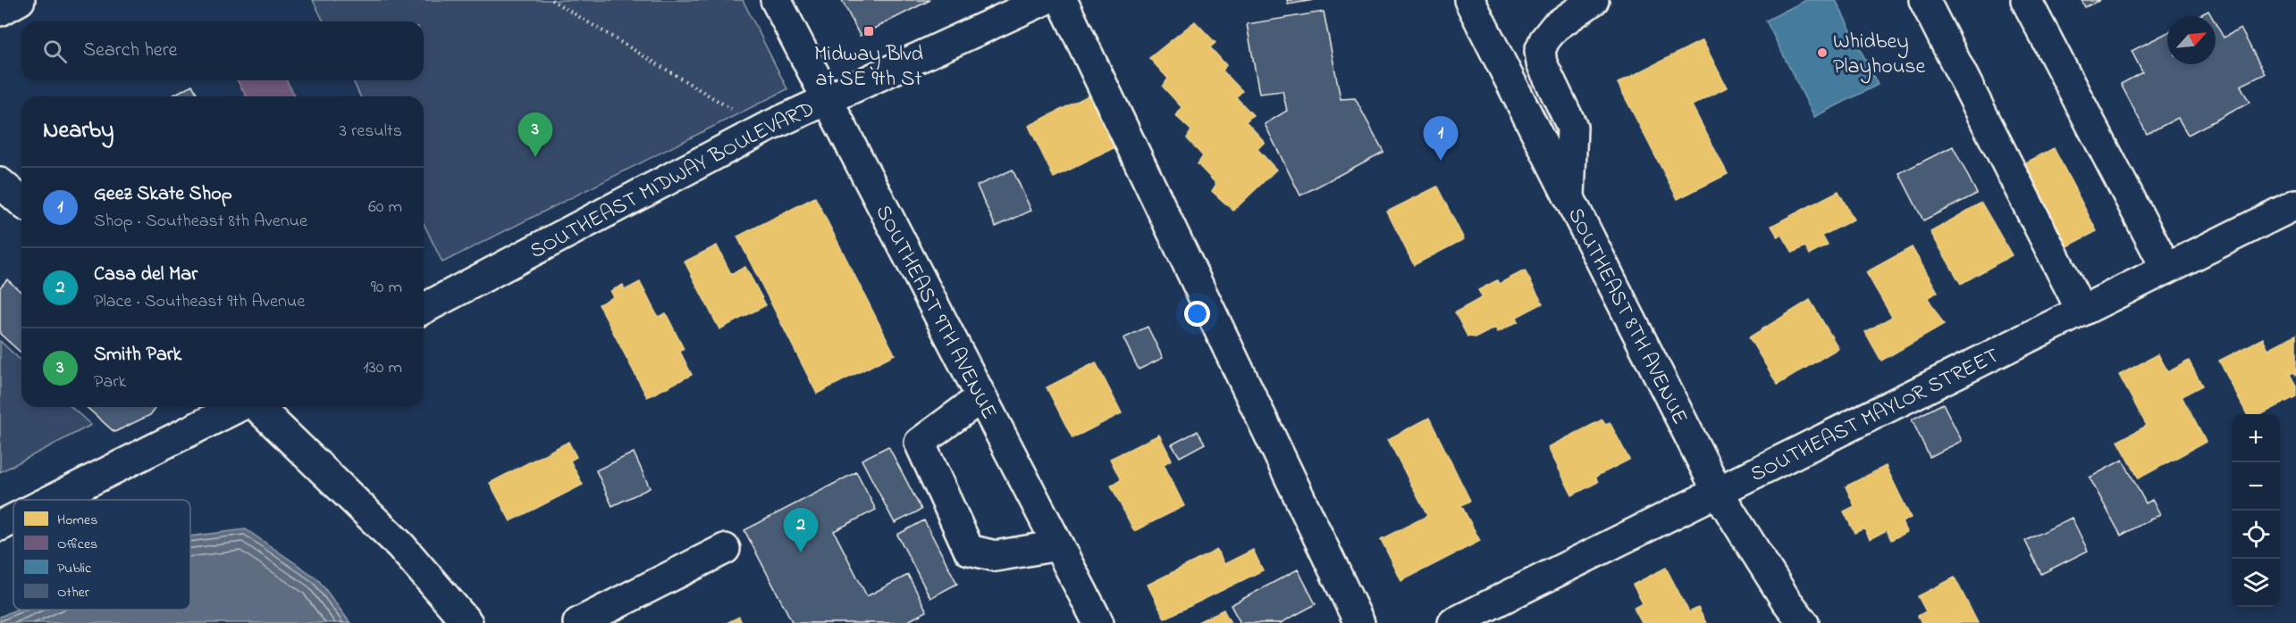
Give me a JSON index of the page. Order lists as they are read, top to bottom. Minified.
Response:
{"streets":{"street":["SOUTHEAST MIDWAY BOULEVARD","SOUTHEAST 9TH AVENUE","SOUTHEAST 8TH AVENUE","SOUTHEAST MAYLOR STREET"]},"crossings":[["SOUTHEAST MIDWAY BOULEVARD","SOUTHEAST 9TH AVENUE"],["SOUTHEAST 8TH AVENUE","SOUTHEAST MAYLOR STREET"]],"places":{"transit":["Midway Blvd at SE 9th St"],"other":["Whidbey Playhouse"]},"legend":["Homes","Offices","Public","Other"],"north":"top right","page":{"search":"Search here","heading":["Nearby","3 results"],"pins":["3","1","2"],"list":[{"mark":"1","name":"Geez Skate Shop","note":"Shop · Southeast 8th Avenue","value":"60 m"},{"mark":"2","name":"Casa del Mar","note":"Place · Southeast 9th Avenue","value":"90 m"},{"mark":"3","name":"Smith Park","note":"Park","value":"130 m"}],"map_buttons":["+","−"]}}
